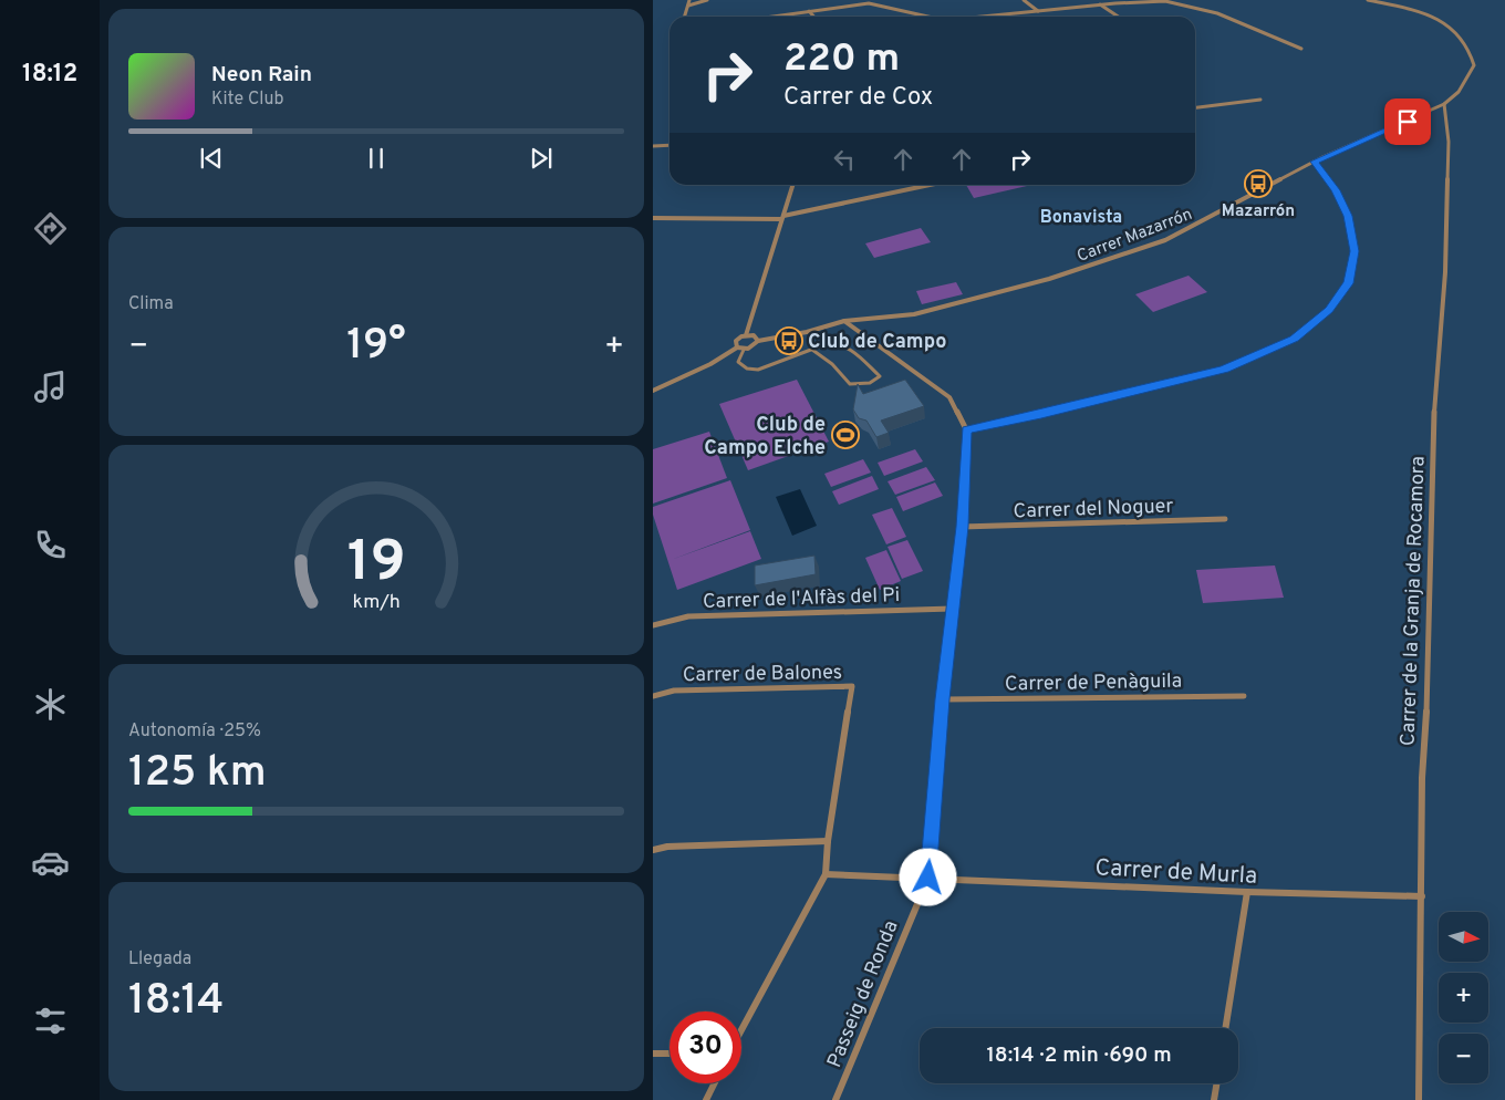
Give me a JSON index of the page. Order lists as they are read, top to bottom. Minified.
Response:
{"streets":{"street":["Carrer Mazarrón","Carrer del Noguer","Carrer de l'Alfàs del Pi","Carrer de la Granja de Rocamora","Carrer de Balones","Carrer de Penàguila","Carrer de Murla","Passeig de Ronda"]},"crossings":[["Carrer Mazarrón","Carrer de la Granja de Rocamora"],["Carrer Mazarrón","Passeig de Ronda"],["Carrer del Noguer","Passeig de Ronda"],["Carrer de l'Alfàs del Pi","Passeig de Ronda"],["Carrer de la Granja de Rocamora","Carrer de Murla"],["Carrer de Penàguila","Passeig de Ronda"],["Carrer de Murla","Passeig de Ronda"]],"districts":["Bonavista"],"places":{"bus stop":["Mazarrón","Club de Campo"],"sports":["Club de Campo Elche"]},"north":"right","page":{"tabs":"18:12","turn":["220 m","Carrer de Cox"],"song":["Neon Rain","Kite Club"],"tile":["Clima",["Autonomía · 25%","125 km"],["Llegada","18:14"]],"heat":["−","19°","+"],"map_buttons":["+","−"],"limit":"30","trip":"18:14 · 2 min · 690 m","gauge":["19","km/h"]}}
